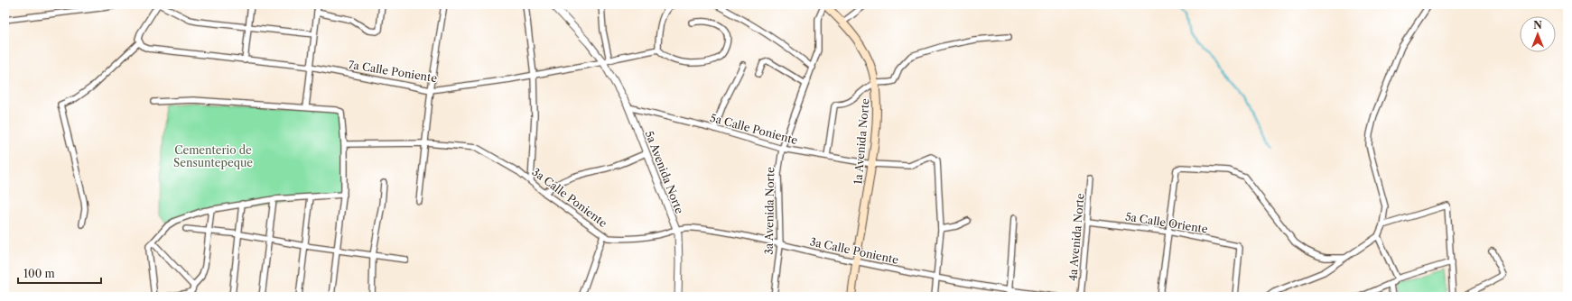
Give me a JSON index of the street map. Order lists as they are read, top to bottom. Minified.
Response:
{"streets":{"main road":["1a Avenida Norte"],"street":["7a Calle Poniente","5a Calle Poniente","5a Avenida Norte","3a Calle Poniente","3a Avenida Norte","5a Calle Oriente","4a Avenida Norte"]},"crossings":[["7a Calle Poniente","5a Avenida Norte"],["5a Calle Poniente","1a Avenida Norte"],["5a Calle Poniente","5a Avenida Norte"],["5a Calle Poniente","3a Avenida Norte"],["1a Avenida Norte","3a Calle Poniente"],["5a Avenida Norte","3a Calle Poniente"],["3a Calle Poniente","3a Avenida Norte"],["5a Calle Oriente","4a Avenida Norte"]],"parks":["Cementerio de Sensuntepeque"],"scale_bar":"100 m","north":"top"}
